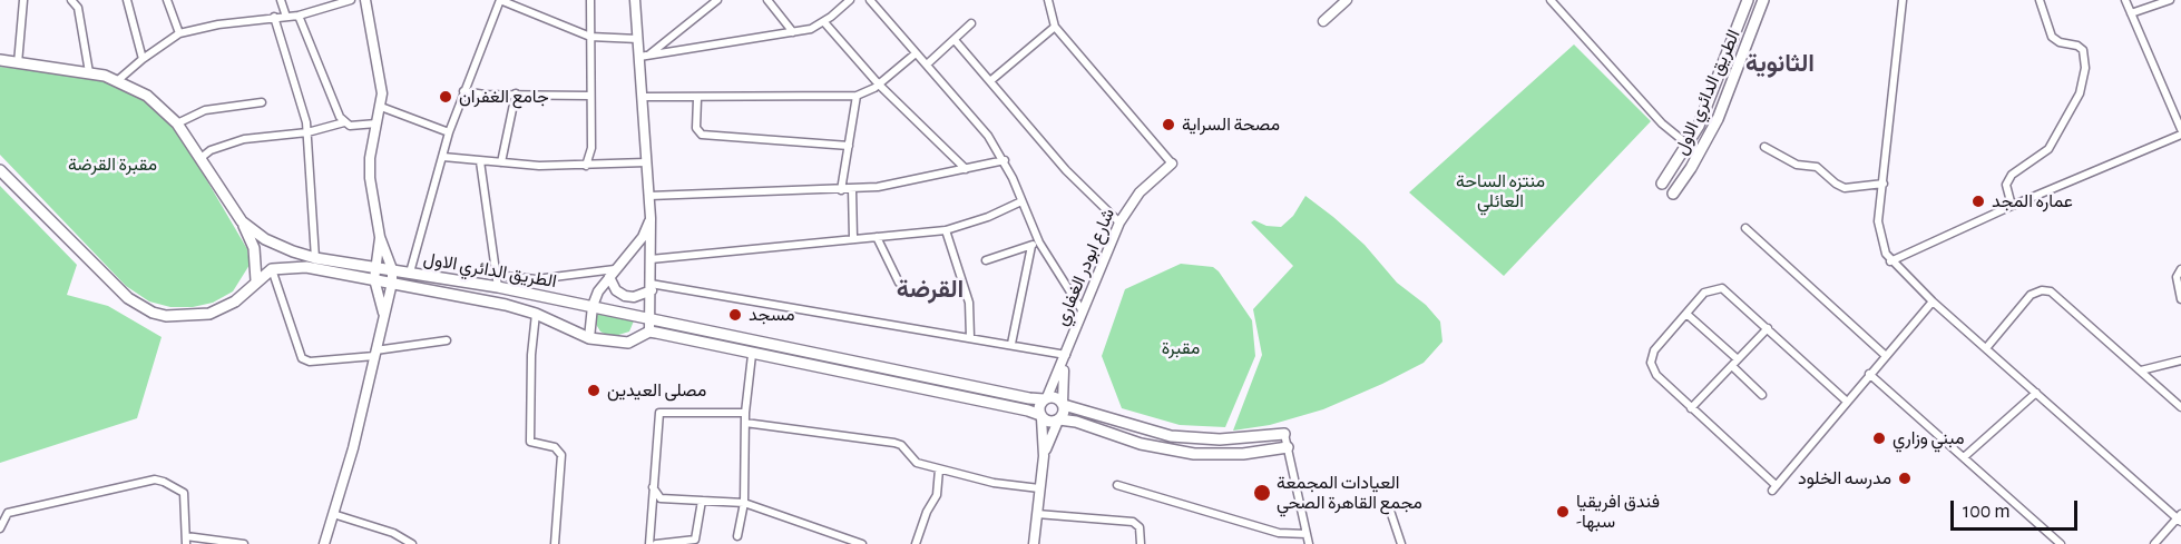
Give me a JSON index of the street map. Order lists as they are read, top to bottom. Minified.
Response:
{"streets":{"main road":["الطريق الدائري الاول"],"street":["شارع ابودر الغفاري"]},"crossings":[["الطريق الدائري الاول","شارع ابودر الغفاري"]],"districts":["الثانوية","القرضة"],"parks":["مقبرة القرضة","منتزه الساحة العائلي","مقبرة"],"places":["جامع الغفران","مصحة السراية","عماره المجد","مسجد","مصلى العيدين","مبني وزاري","مدرسه الخلود","العيادات المجمعة مجمع القاهرة الصحي","فندق افريقيا -سبها"],"scale_bar":"100 m"}
